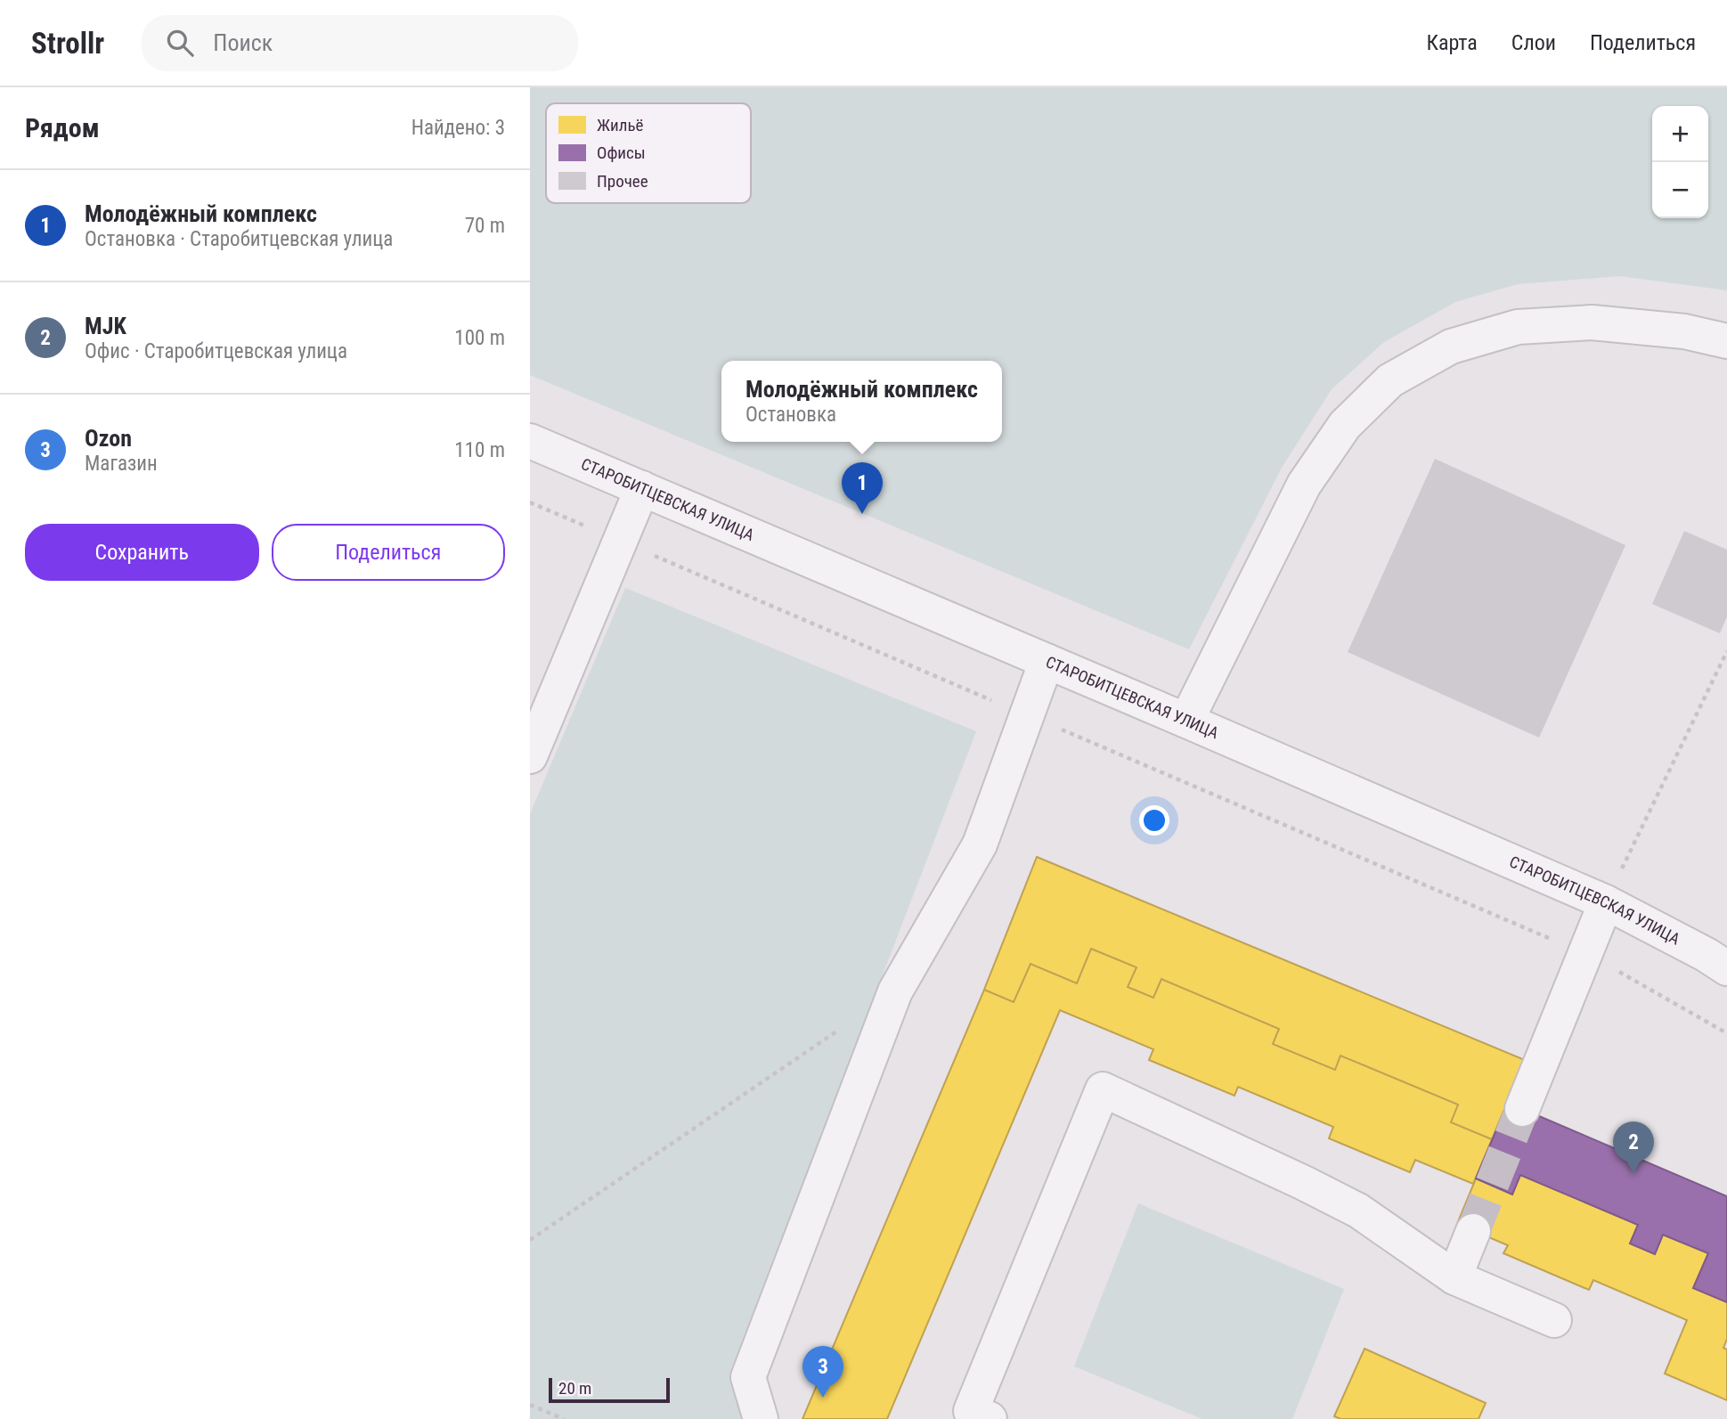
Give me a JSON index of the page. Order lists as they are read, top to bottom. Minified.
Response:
{"streets":{"street":["СТАРОБИТЦЕВСКАЯ УЛИЦА"]},"legend":["Жильё","Офисы","Прочее"],"scale_bar":"20 m","page":{"header":"Strollr","search":"Поиск","nav":["Карта","Слои","Поделиться"],"heading":["Рядом","Найдено: 3"],"map_buttons":["+","−"],"list":[{"mark":"1","name":"Молодёжный комплекс","note":"Остановка · Старобитцевская улица","value":"70 m"},{"mark":"2","name":"MJK","note":"Офис · Старобитцевская улица","value":"100 m"},{"mark":"3","name":"Ozon","note":"Магазин","value":"110 m"}],"popup":["Молодёжный комплекс","Остановка"],"pins":["1","2","3"],"buttons":["Сохранить","Поделиться"],"scale":"20 m"}}
